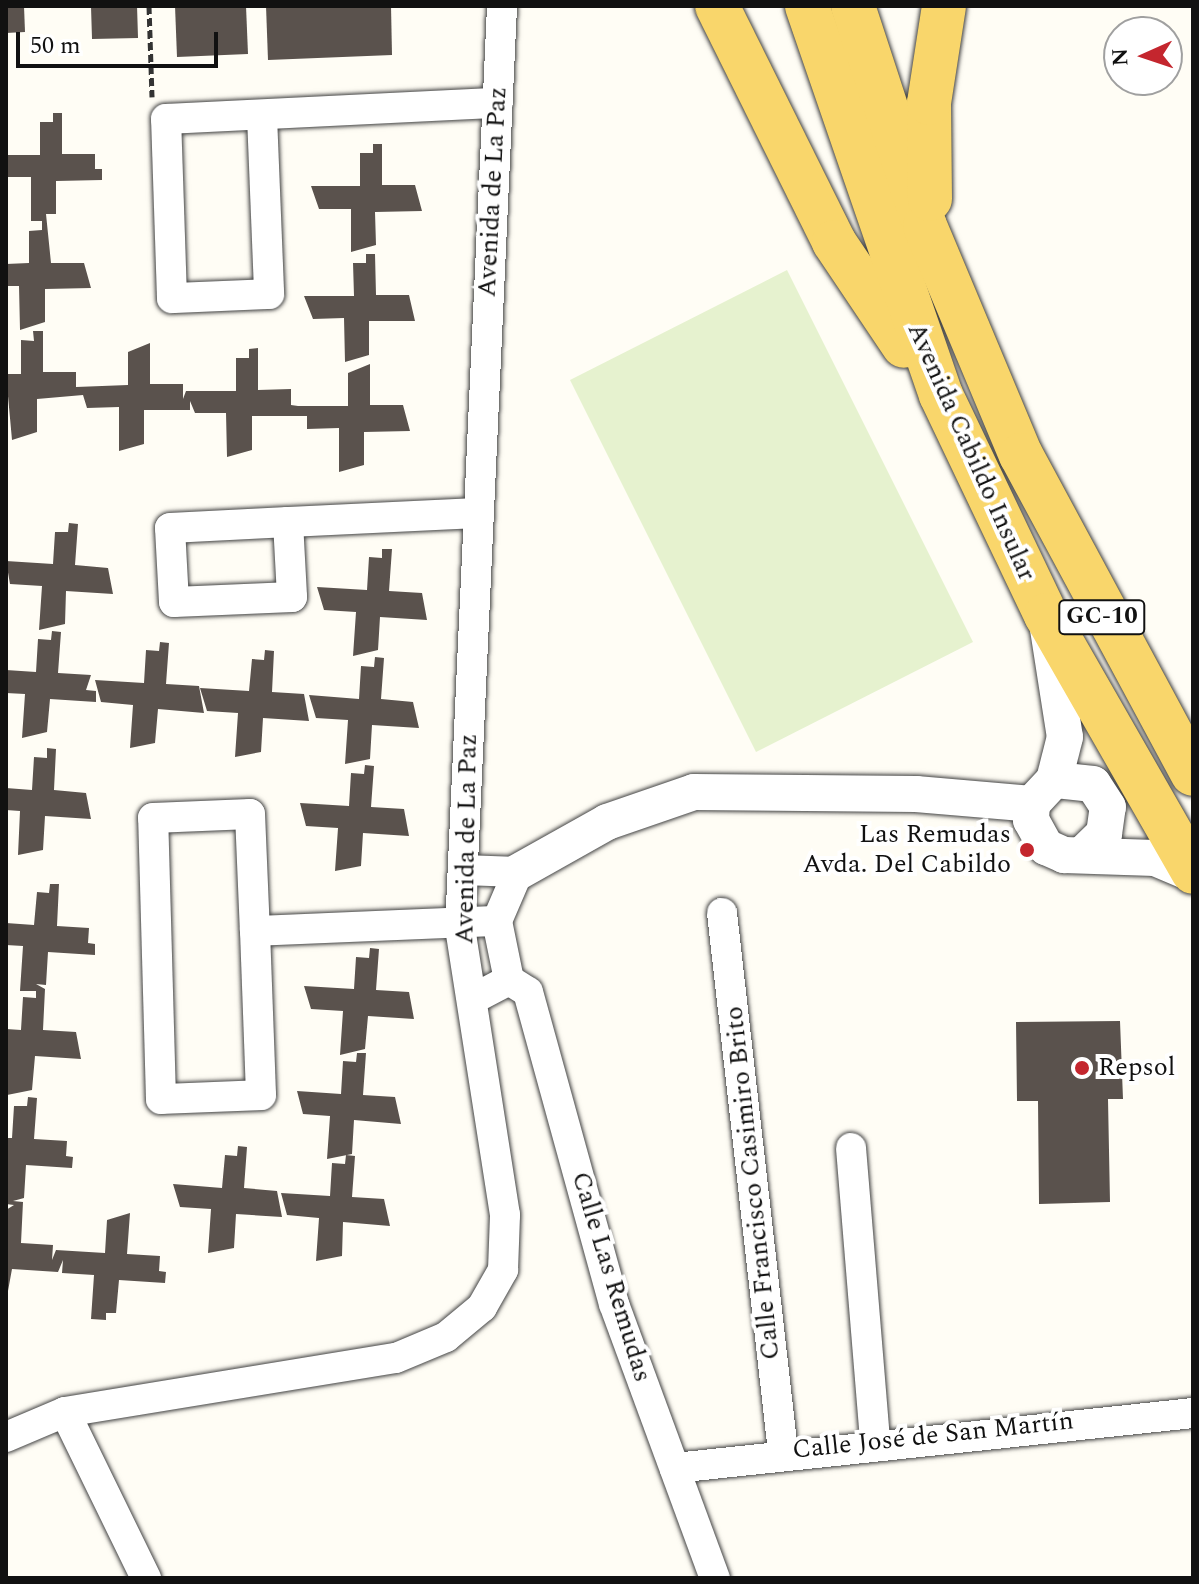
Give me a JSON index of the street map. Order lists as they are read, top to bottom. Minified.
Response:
{"streets":{"main road":["Avenida Cabildo Insular","GC-10"],"street":["Avenida de La Paz","Calle Francisco Casimiro Brito","Calle Las Remudas","Calle José de San Martín"]},"crossings":[["Calle Francisco Casimiro Brito","Calle José de San Martín"],["Calle Las Remudas","Calle José de San Martín"]],"places":["Las Remudas Avda. Del Cabildo","Repsol"],"scale_bar":"50 m","north":"left"}
